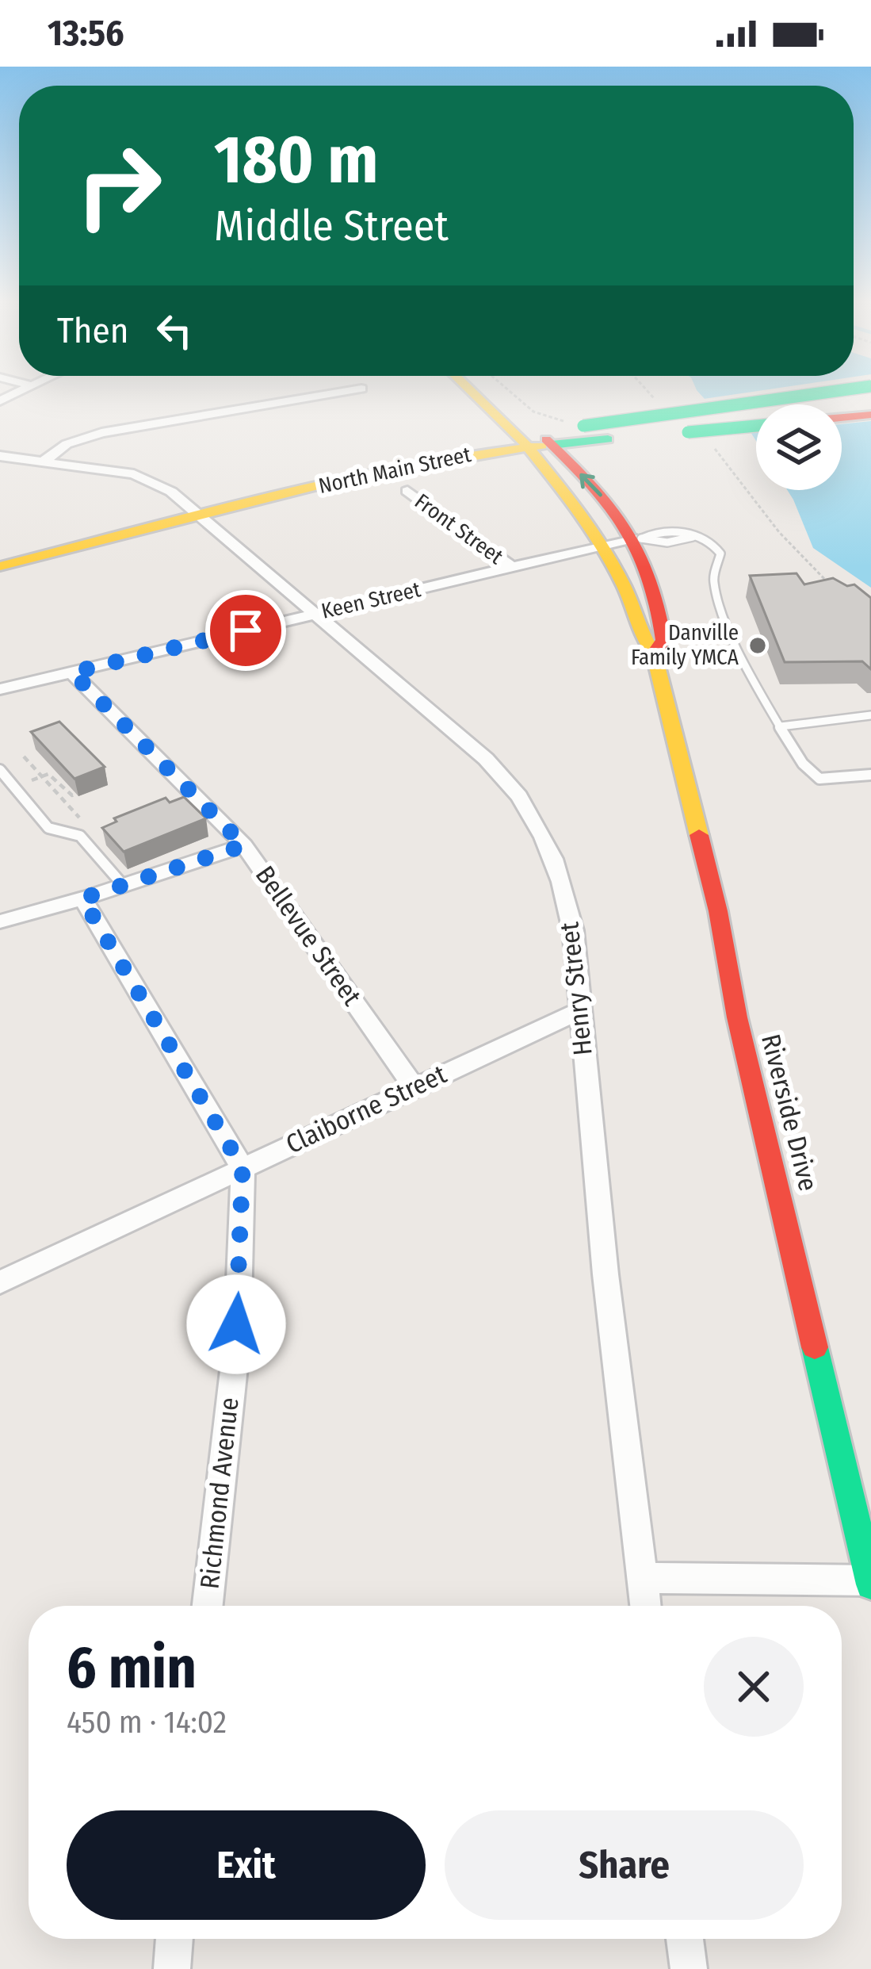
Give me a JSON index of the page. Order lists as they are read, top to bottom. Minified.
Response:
{"streets":{"main road":["North Main Street","Riverside Drive"],"street":["Front Street","Keen Street","Bellevue Street","Henry Street","Claiborne Street","Richmond Avenue"]},"crossings":[["North Main Street","Henry Street"],["North Main Street","Riverside Drive"],["Front Street","Keen Street"],["Keen Street","Bellevue Street"],["Keen Street","Henry Street"],["Keen Street","Riverside Drive"],["Bellevue Street","Claiborne Street"],["Henry Street","Claiborne Street"],["Claiborne Street","Richmond Avenue"]],"places":["Danville Family YMCA"],"page":{"status":"13:56","turn":["180 m","Middle Street"],"then":"Then","heading":["6 min","450 m · 14:02"],"buttons":["Exit","Share"]}}
